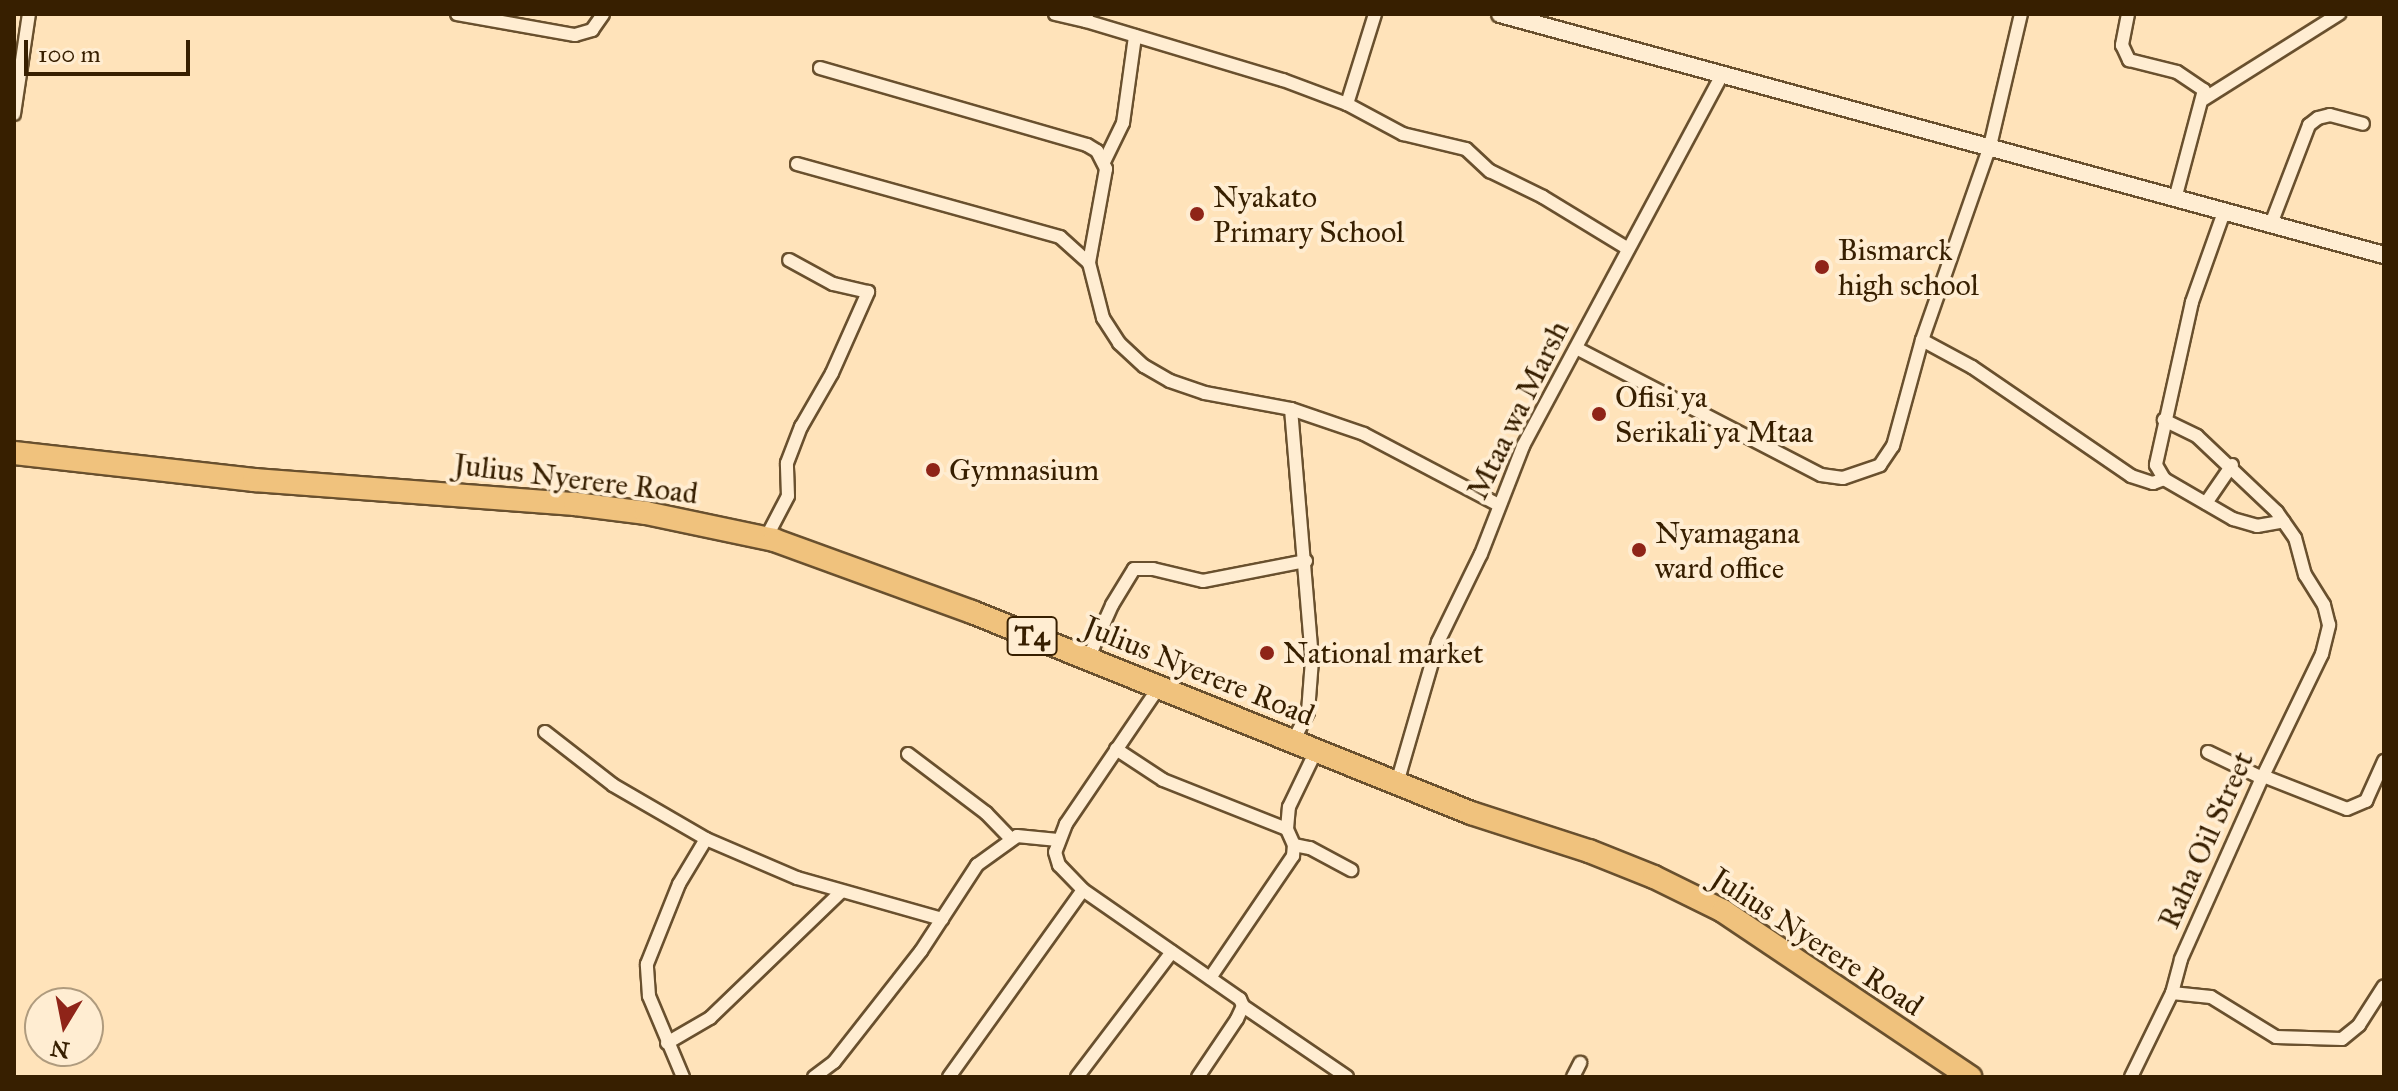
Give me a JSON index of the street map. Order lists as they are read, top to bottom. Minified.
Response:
{"streets":{"highway":["Julius Nyerere Road","T4"],"street":["Mtaa wa Marsh","Raha Oil Street"]},"crossings":[["Mtaa wa Marsh","Julius Nyerere Road"]],"places":["Nyakato Primary School","Bismarck high school","Ofisi ya Serikali ya Mtaa","Gymnasium","Nyamagana ward office","National market"],"scale_bar":"100 m","north":"bottom"}
